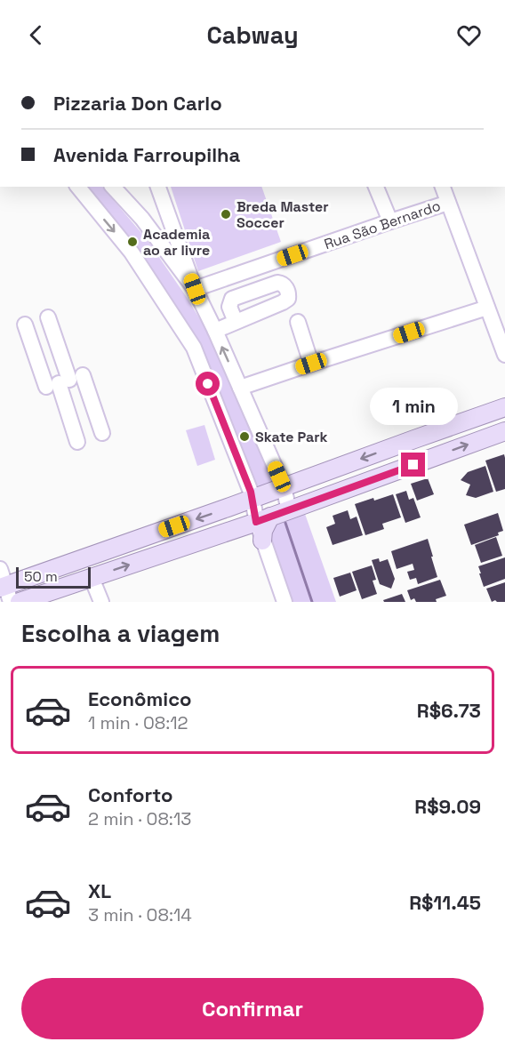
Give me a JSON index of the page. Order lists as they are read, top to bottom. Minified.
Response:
{"streets":{"street":["Rua São Bernardo"]},"places":["Breda Master Soccer","Academia ao ar livre","Skate Park"],"scale_bar":"50 m","page":{"header":"Cabway","banner":["Pizzaria Don Carlo","Avenida Farroupilha"],"bubble":"1 min","scale":"50 m","heading":"Escolha a viagem","list":[{"name":"Econômico","note":"1 min · 08:12","value":"R$6.73"},{"name":"Conforto","note":"2 min · 08:13","value":"R$9.09"},{"name":"XL","note":"3 min · 08:14","value":"R$11.45"}],"buttons":"Confirmar"}}
